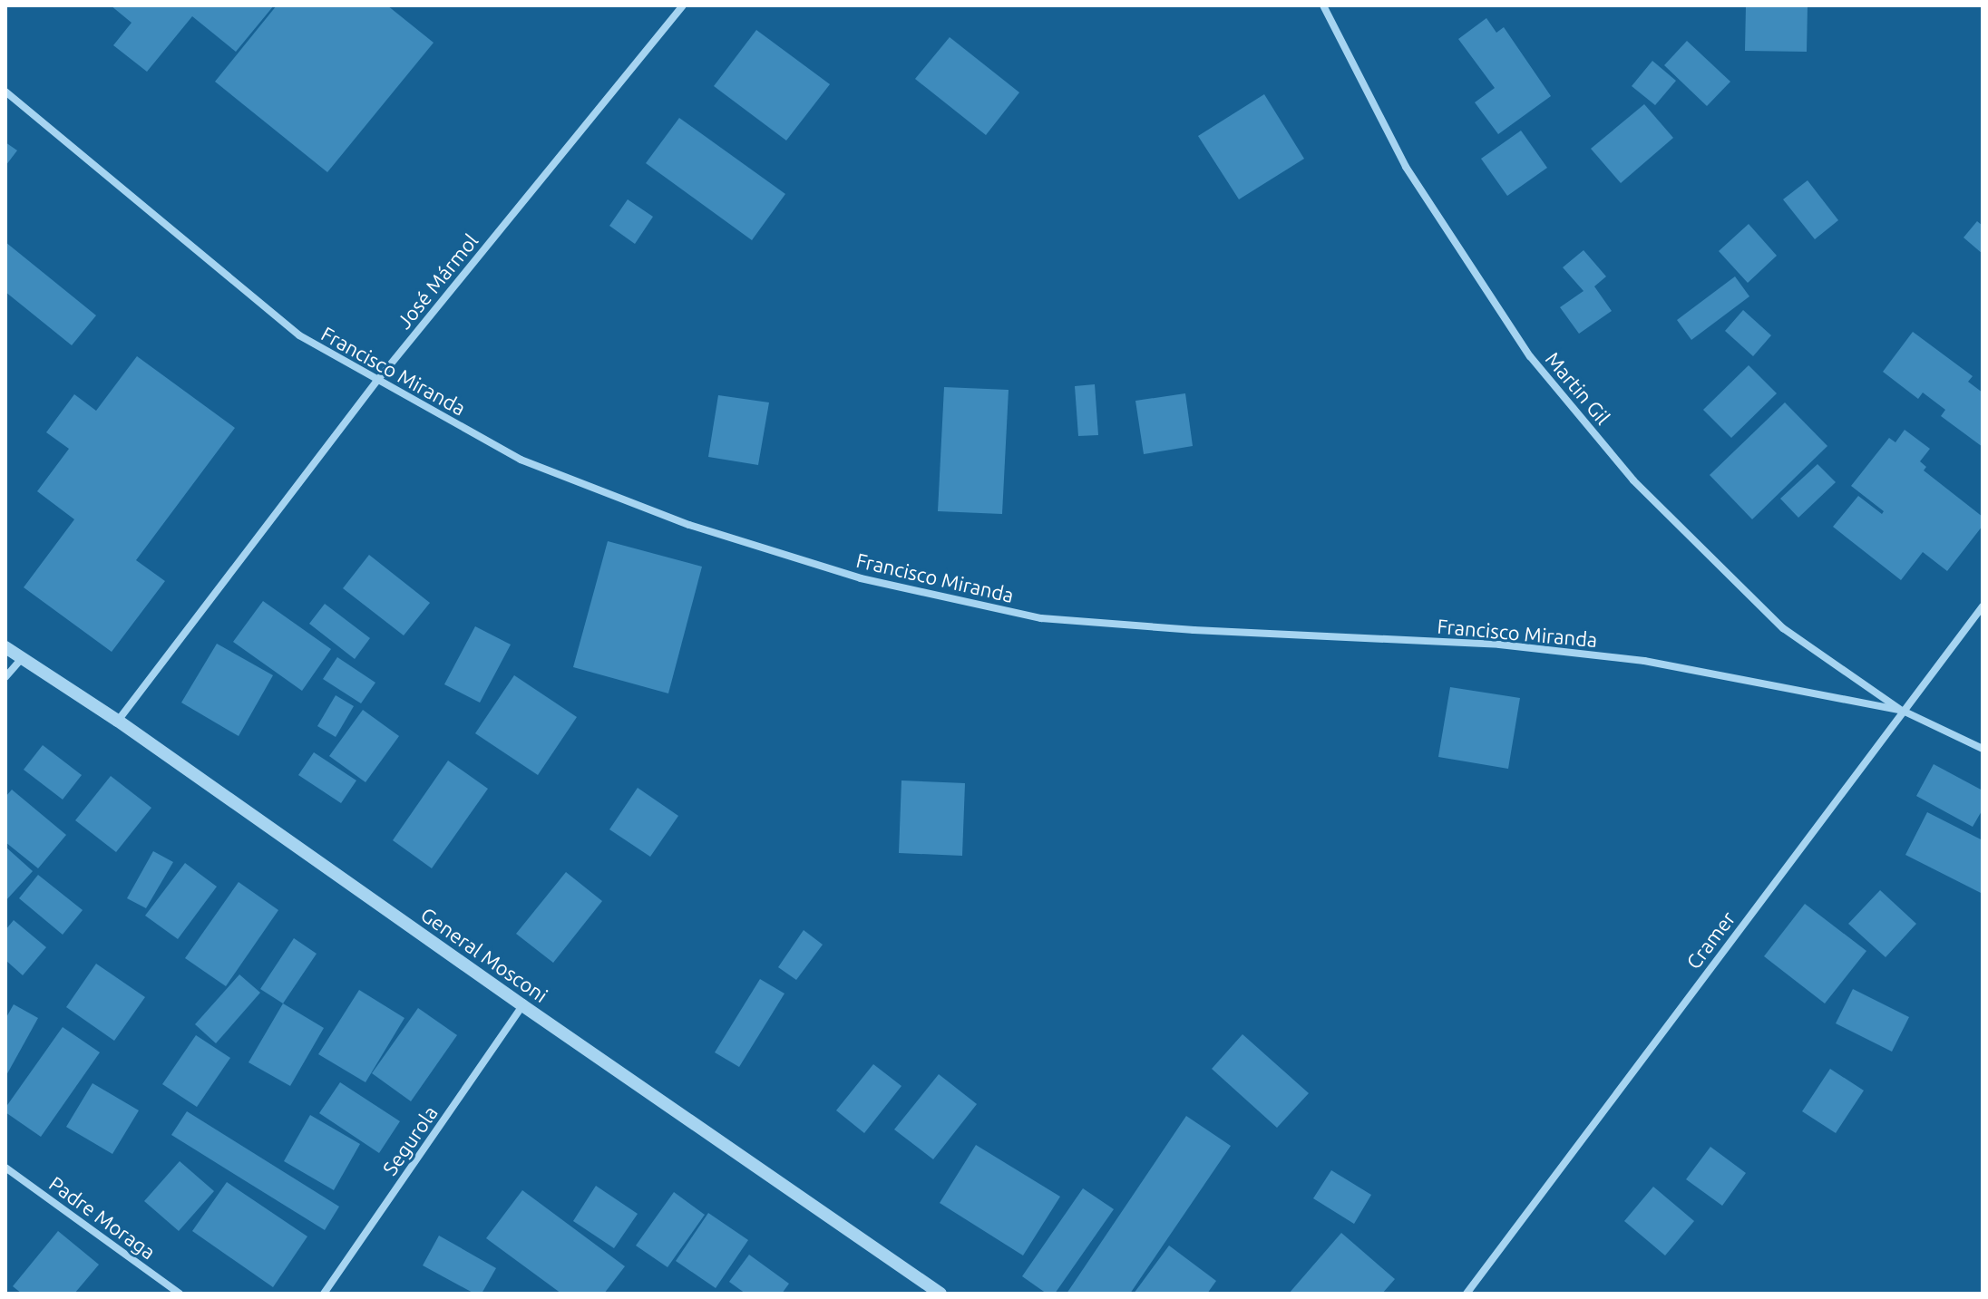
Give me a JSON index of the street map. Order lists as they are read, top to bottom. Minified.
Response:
{"streets":{"street":["José Mármol","Francisco Miranda","Martin Gil","Cramer","General Mosconi","Segurola","Padre Moraga"]},"crossings":[["José Mármol","Francisco Miranda"],["José Mármol","General Mosconi"],["Francisco Miranda","Martin Gil"],["Francisco Miranda","Cramer"],["Martin Gil","Cramer"],["General Mosconi","Segurola"]]}
